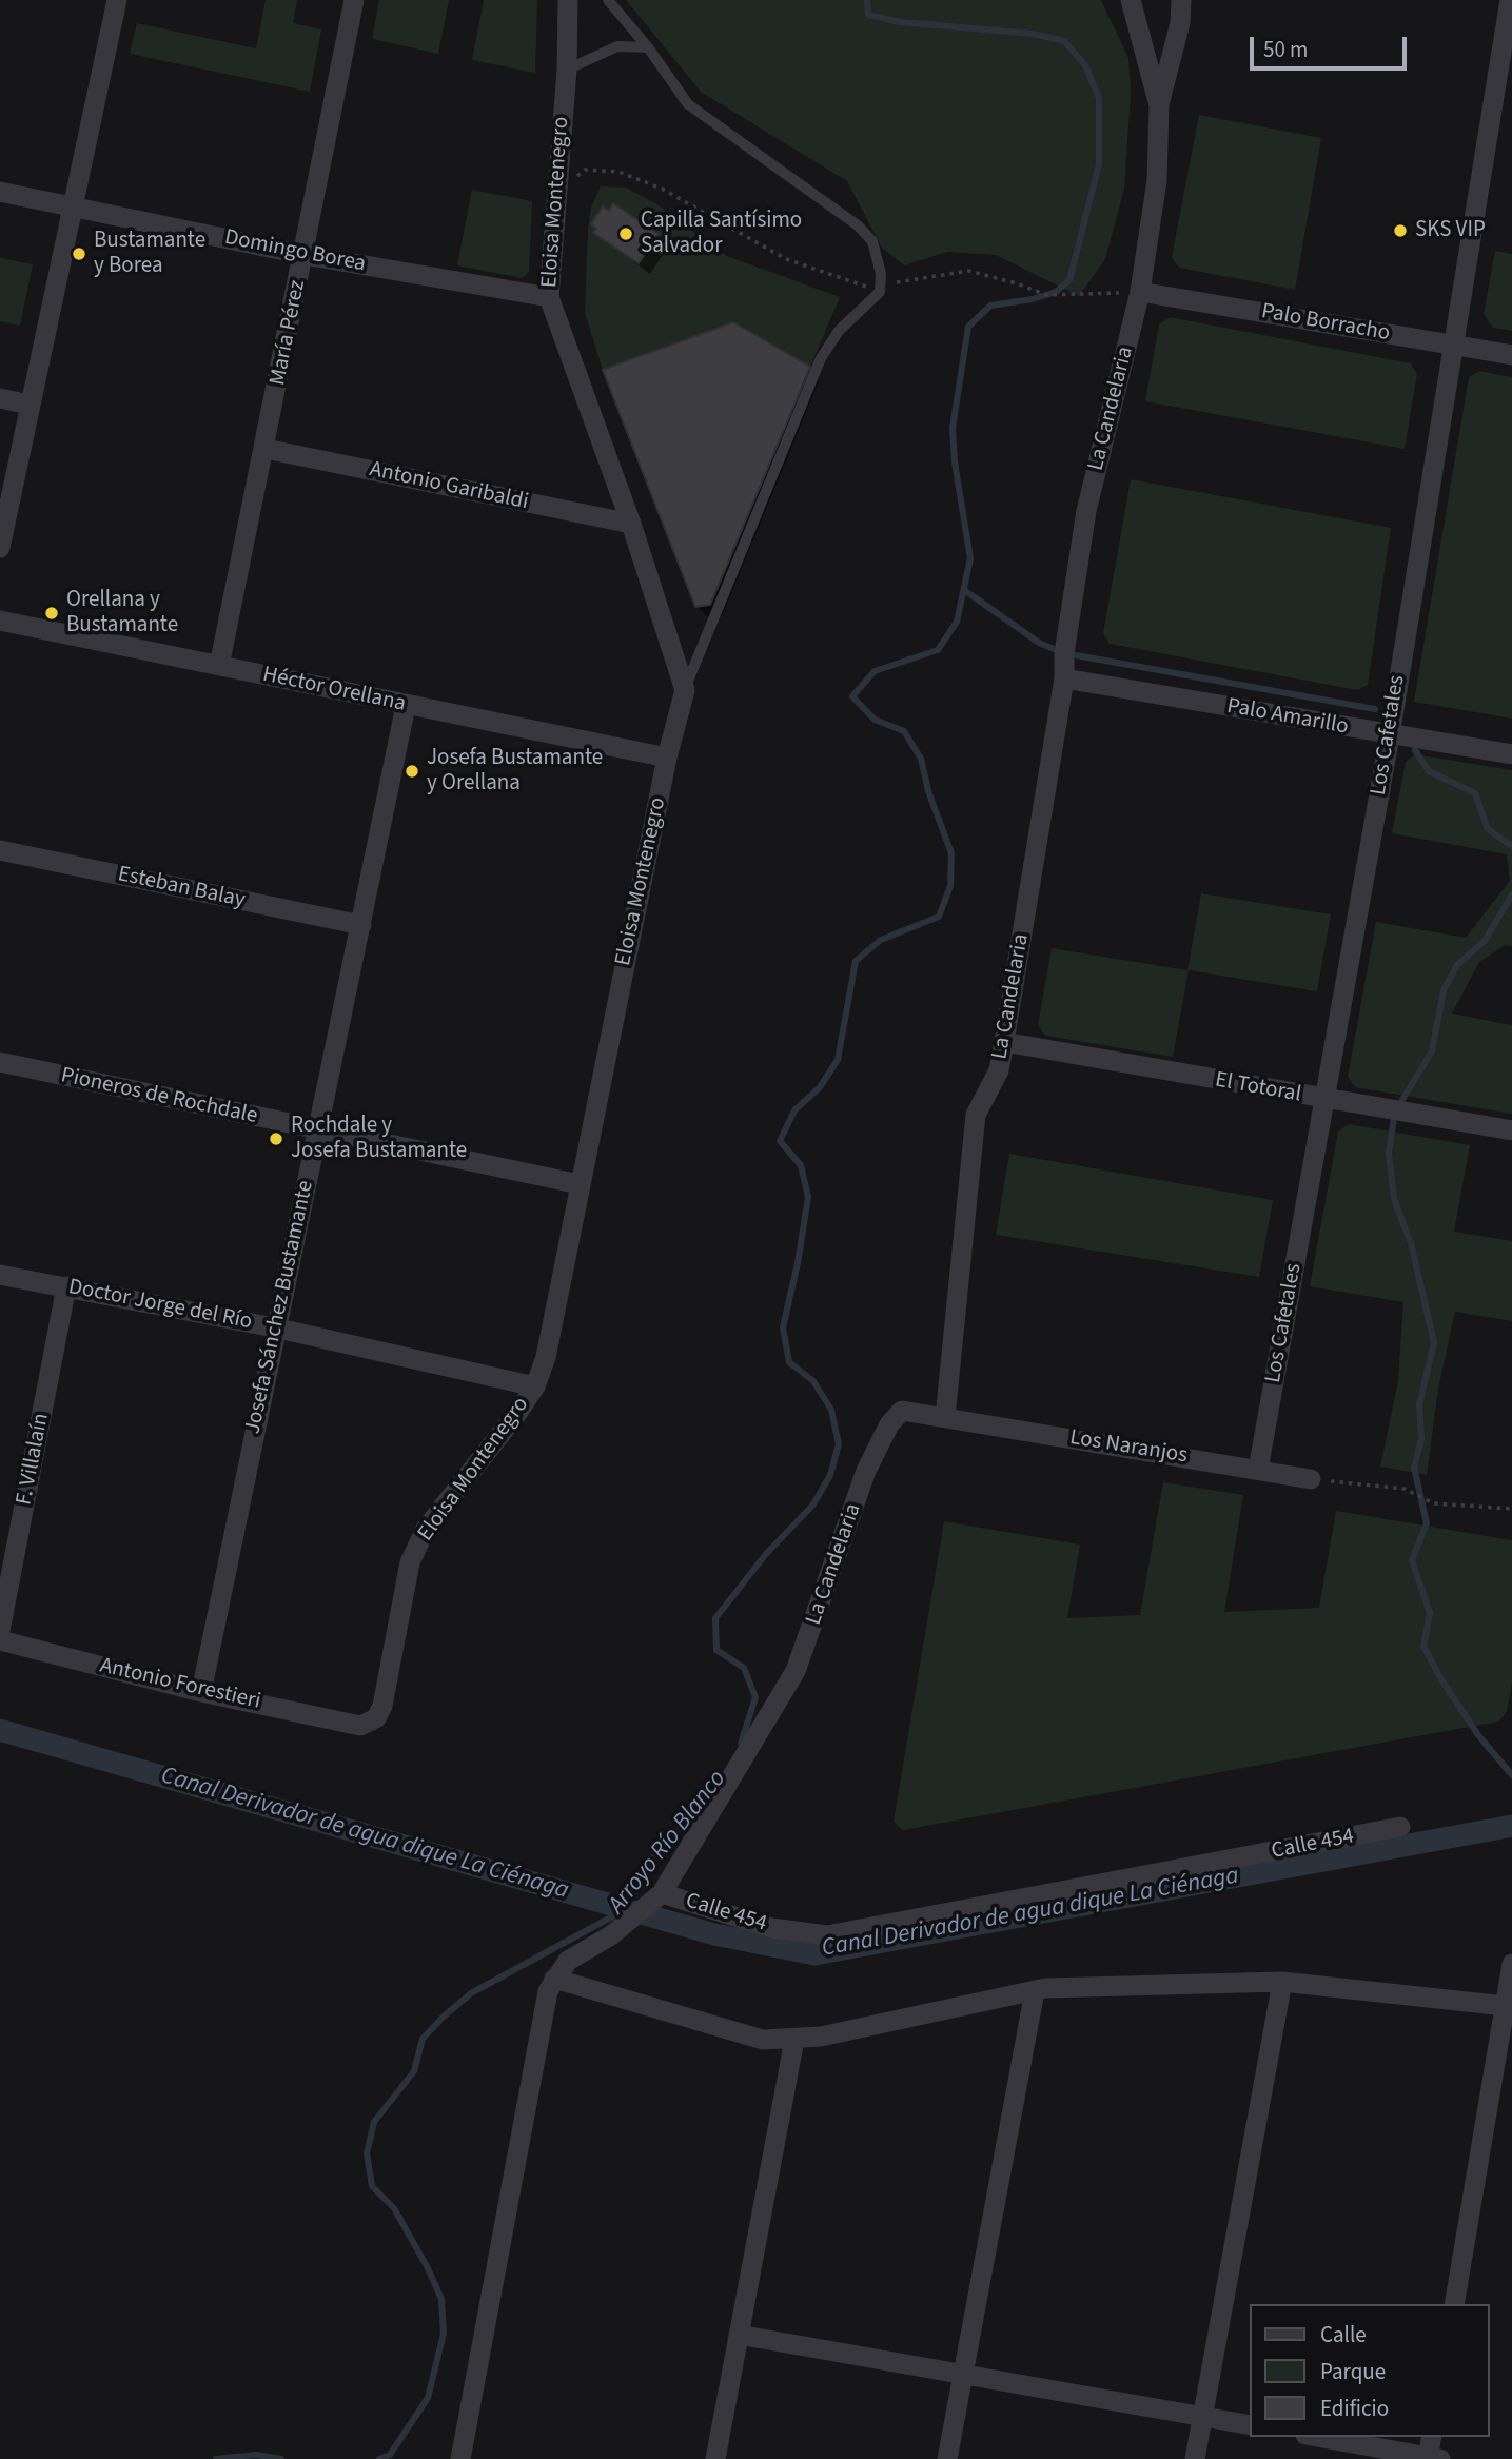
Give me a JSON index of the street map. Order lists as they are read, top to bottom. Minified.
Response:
{"streets":{"street":["Eloisa Montenegro","Domingo Borea","Palo Borracho","María Pérez","La Candelaria","Antonio Garibaldi","Héctor Orellana","Palo Amarillo","Los Cafetales","Esteban Balay","El Totoral","Pioneros de Rochdale","Doctor Jorge del Río","Josefa Sánchez Bustamante","Los Naranjos","F. Villalaín","Antonio Forestieri","Calle 454"]},"crossings":[["Eloisa Montenegro","Domingo Borea"],["Eloisa Montenegro","Antonio Garibaldi"],["Eloisa Montenegro","Héctor Orellana"],["Eloisa Montenegro","Pioneros de Rochdale"],["Eloisa Montenegro","Doctor Jorge del Río"],["Eloisa Montenegro","Antonio Forestieri"],["Domingo Borea","María Pérez"],["Palo Borracho","La Candelaria"],["Palo Borracho","Los Cafetales"],["María Pérez","Antonio Garibaldi"],["María Pérez","Héctor Orellana"],["La Candelaria","Palo Amarillo"],["La Candelaria","El Totoral"],["La Candelaria","Los Naranjos"],["La Candelaria","Calle 454"],["Héctor Orellana","Josefa Sánchez Bustamante"],["Palo Amarillo","Los Cafetales"],["Los Cafetales","El Totoral"],["Los Cafetales","Los Naranjos"],["Esteban Balay","Josefa Sánchez Bustamante"],["Pioneros de Rochdale","Josefa Sánchez Bustamante"],["Doctor Jorge del Río","Josefa Sánchez Bustamante"],["Doctor Jorge del Río","F. Villalaín"],["Josefa Sánchez Bustamante","Antonio Forestieri"]],"water":["Canal Derivador de agua dique La Ciénaga","Arroyo Río Blanco"],"places":["SKS VIP","Capilla Santísimo Salvador","Bustamante y Borea","Orellana y Bustamante","Josefa Bustamante y Orellana","Rochdale y Josefa Bustamante"],"legend":["Calle","Parque","Edificio"],"scale_bar":"50 m"}
